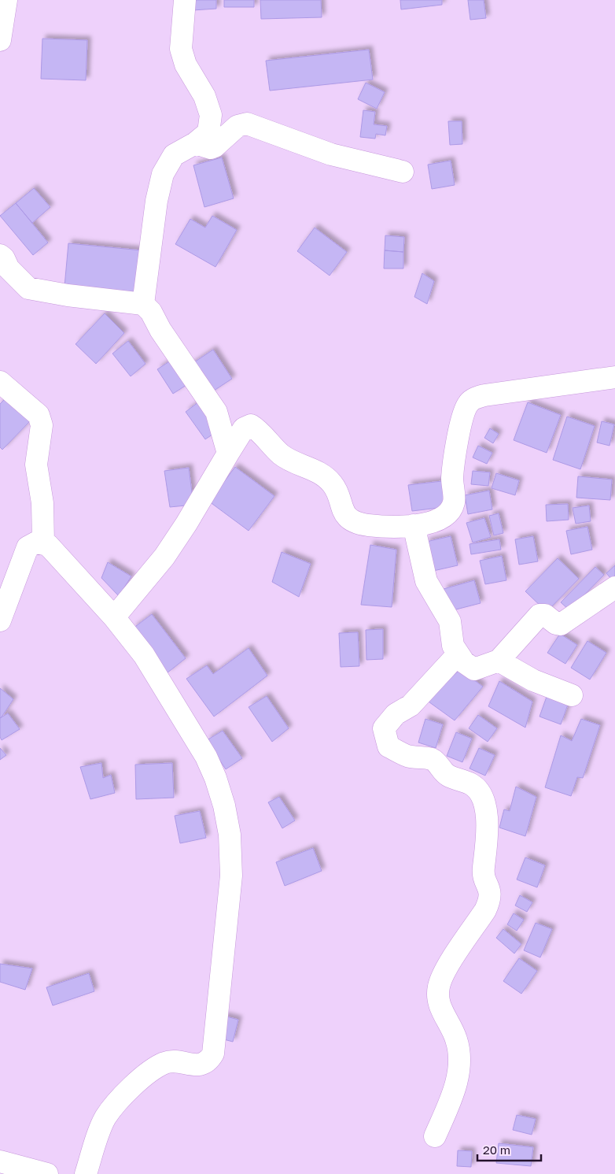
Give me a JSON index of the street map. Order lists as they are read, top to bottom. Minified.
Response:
{"scale_bar":"20 m"}
